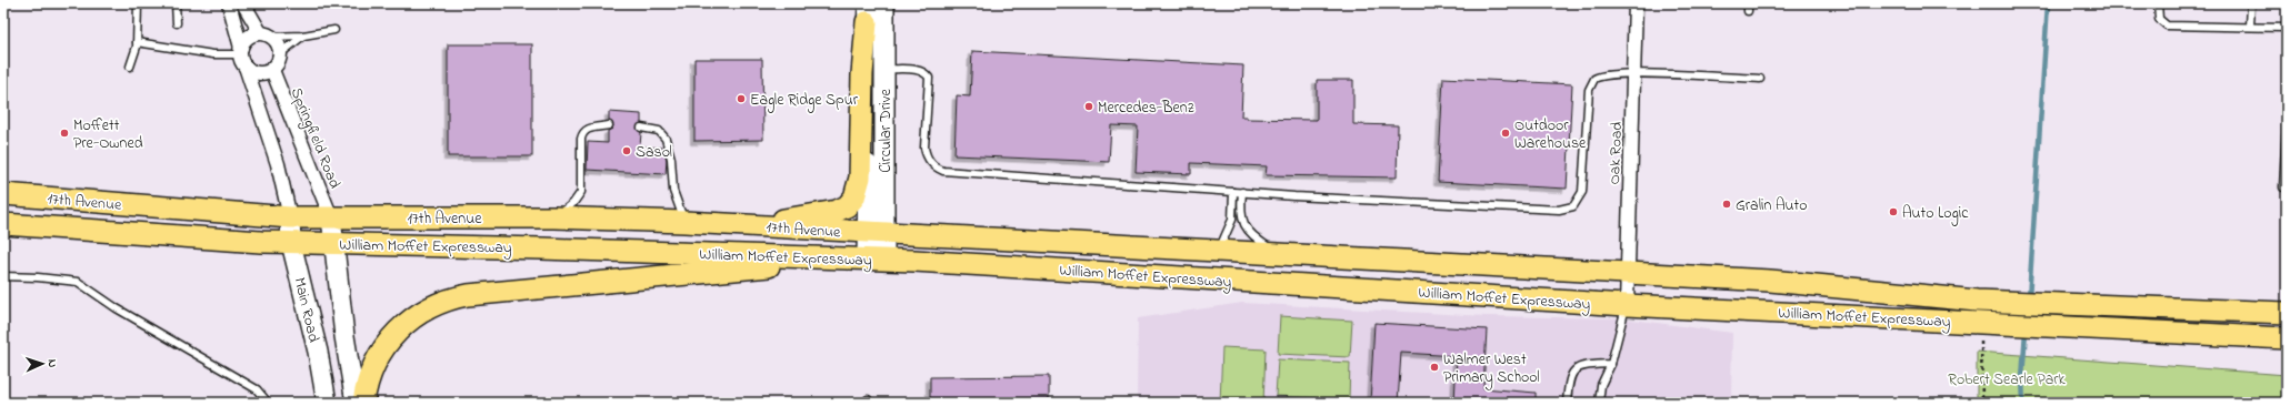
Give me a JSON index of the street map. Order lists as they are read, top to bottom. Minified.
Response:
{"streets":{"main road":["17th Avenue","William Moffet Expressway"],"street":["Circular Drive","Springfield Road","Oak Road","Main Road"]},"crossings":[["Circular Drive","17th Avenue"],["Circular Drive","William Moffet Expressway"],["Springfield Road","17th Avenue"],["Springfield Road","Main Road"],["Oak Road","William Moffet Expressway"],["17th Avenue","William Moffet Expressway"],["17th Avenue","Main Road"],["William Moffet Expressway","Main Road"]],"parks":["Robert Searle Park"],"places":["Eagle Ridge Spur","Mercedes-Benz","Moffett Pre-Owned","Outdoor Warehouse","Sasol","Gralin Auto","Auto Logic","Walmer West Primary School"],"north":"right"}
